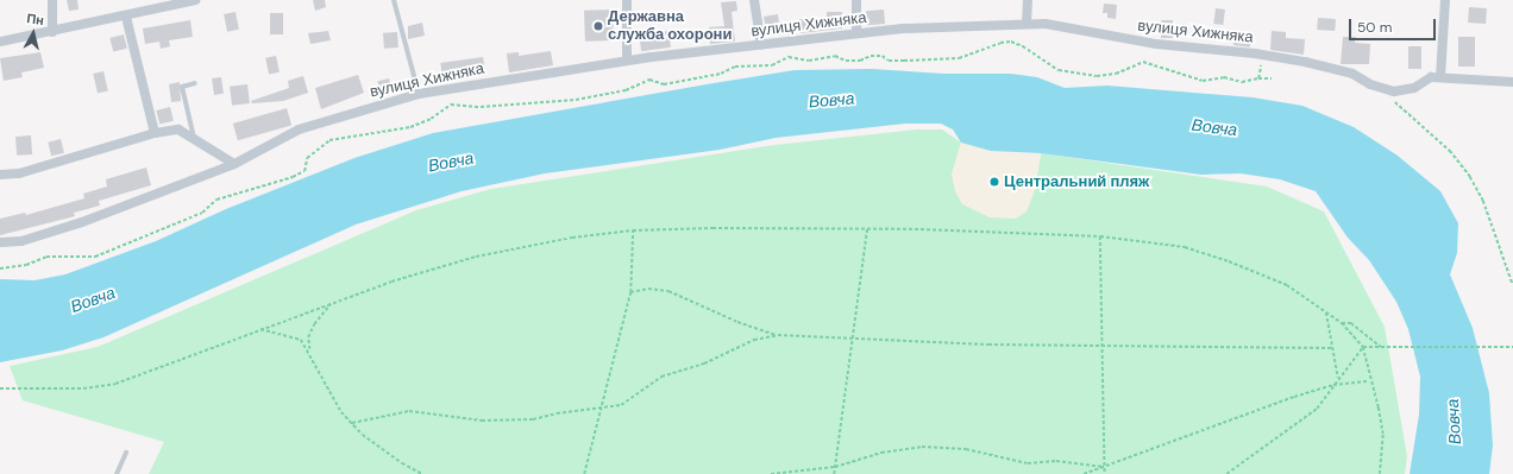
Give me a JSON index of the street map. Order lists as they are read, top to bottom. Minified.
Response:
{"streets":{"street":["вулиця Хижняка"]},"water":["Вовча"],"places":["Державна служба охорони","Центральний пляж"],"scale_bar":"50 m","north":"top"}
